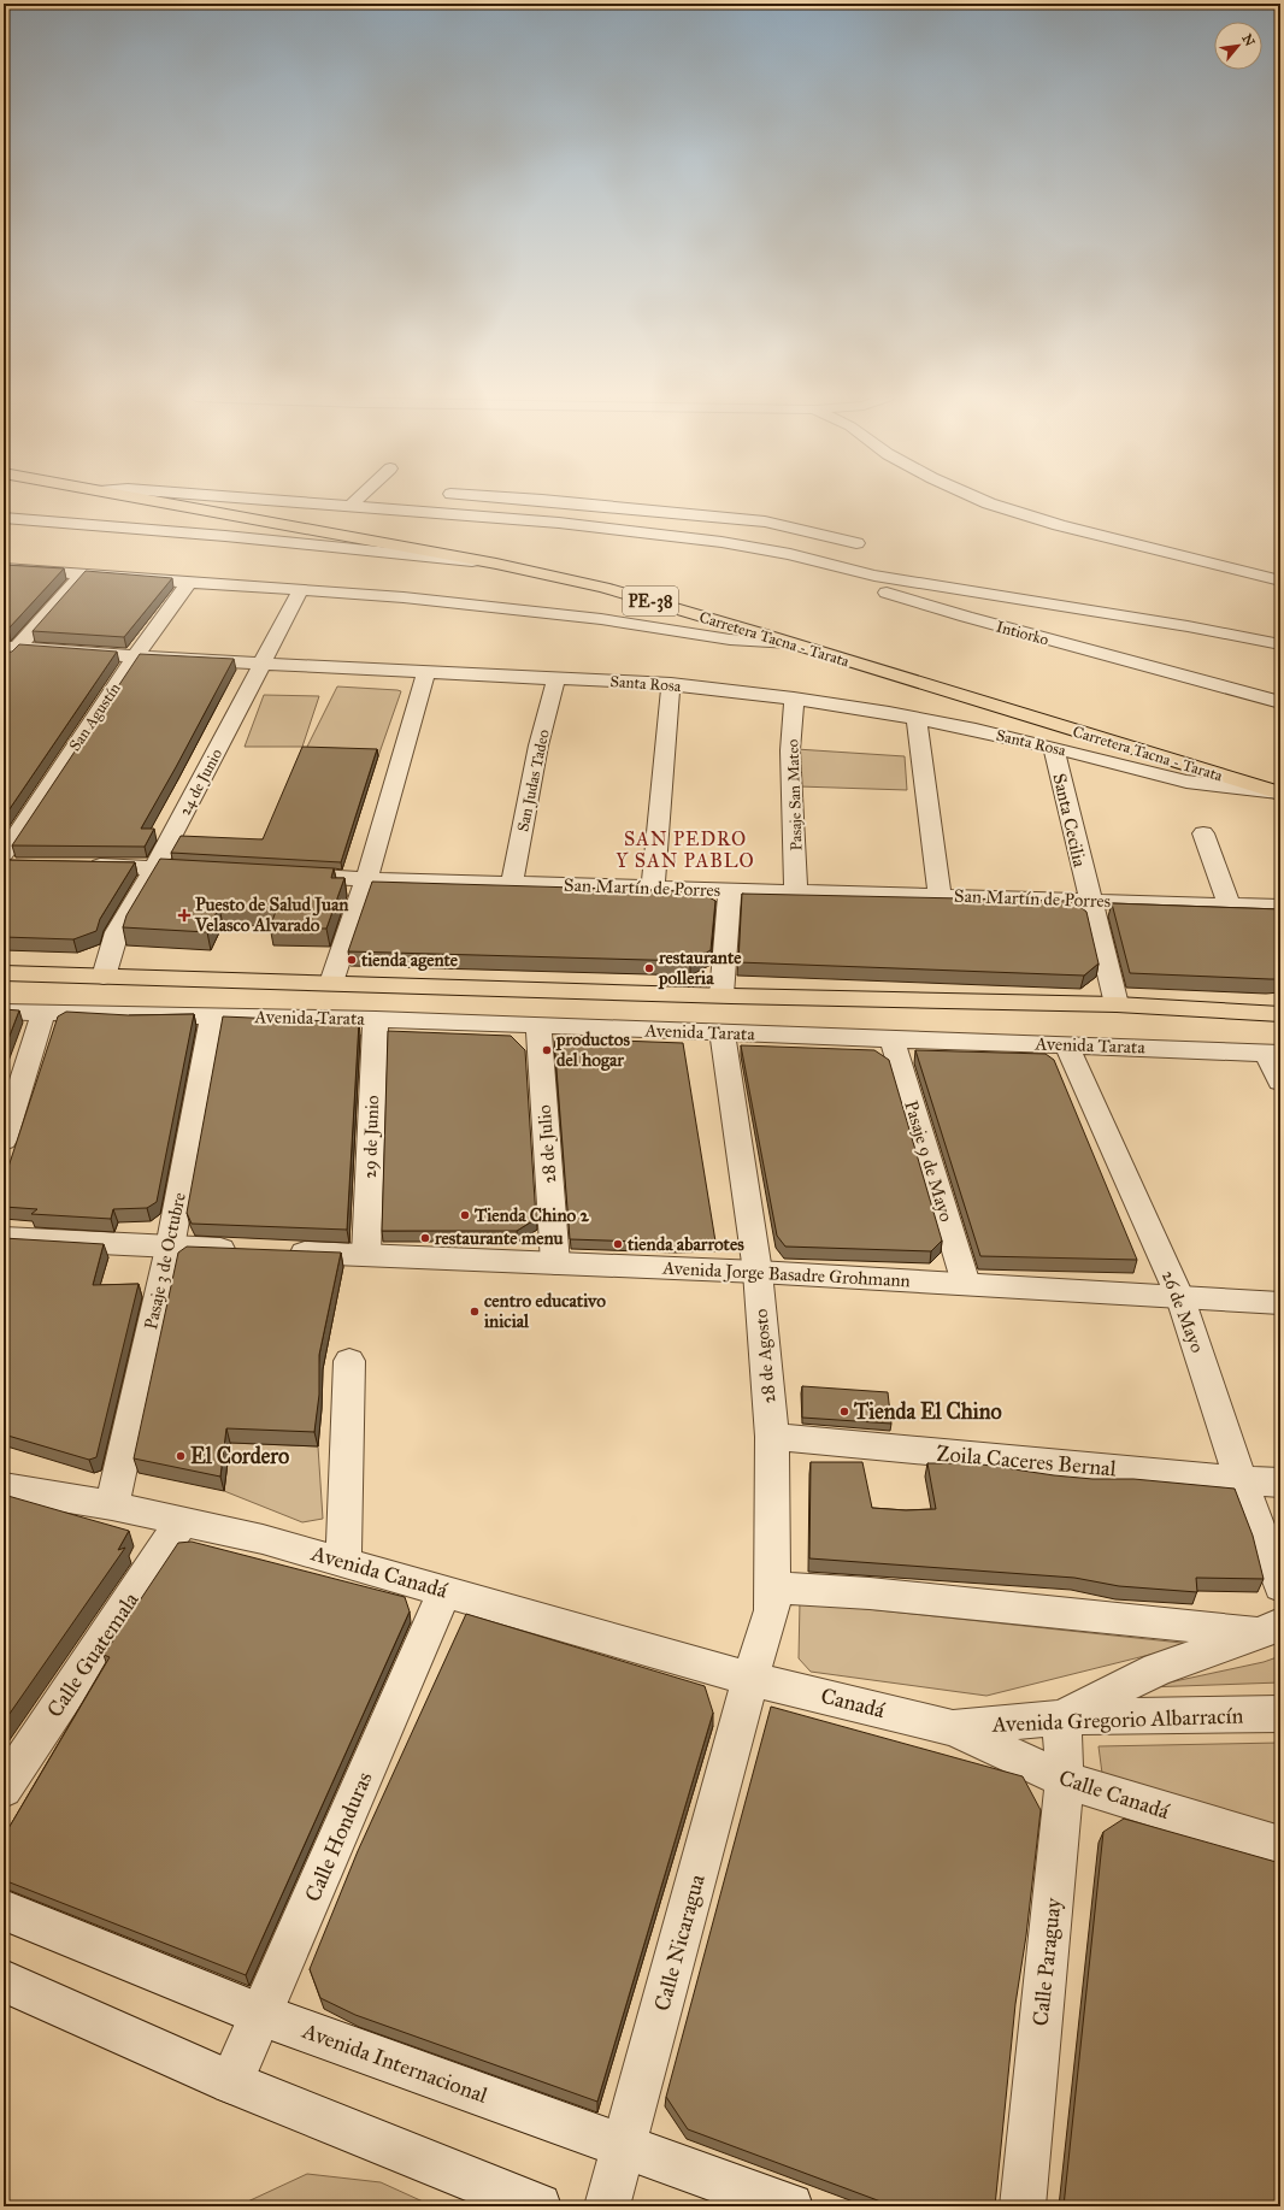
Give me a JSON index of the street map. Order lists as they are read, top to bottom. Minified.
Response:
{"streets":{"highway":["PE-38","Carretera Tacna - Tarata","Avenida Tarata"],"street":["Intiorko","Santa Rosa","San Agustín","San Judas Tadeo","24 de Junio","Pasaje San Mateo","Santa Cecilia","San Martín de Porres","29 de Junio","28 de Julio","Pasaje 9 de Mayo","Pasaje 3 de Octubre","Avenida Jorge Basadre Grohmann","26 de Mayo","28 de Agosto","Zoila Caceres Bernal","Avenida Canadá","Calle Guatemala","Canadá","Avenida Gregorio Albarracín","Calle Canadá","Calle Honduras","Calle Nicaragua","Calle Paraguay","Avenida Internacional"]},"crossings":[["Carretera Tacna - Tarata","Santa Rosa"],["Santa Rosa","San Agustín"],["Santa Rosa","San Judas Tadeo"],["Santa Rosa","24 de Junio"],["Santa Rosa","Pasaje San Mateo"],["Santa Rosa","Santa Cecilia"],["San Judas Tadeo","San Martín de Porres"],["24 de Junio","Avenida Tarata"],["Pasaje San Mateo","San Martín de Porres"],["Santa Cecilia","San Martín de Porres"],["Santa Cecilia","Avenida Tarata"],["Avenida Tarata","29 de Junio"],["Avenida Tarata","28 de Julio"],["Avenida Tarata","Pasaje 9 de Mayo"],["Avenida Tarata","Pasaje 3 de Octubre"],["Avenida Tarata","26 de Mayo"],["Avenida Tarata","28 de Agosto"],["29 de Junio","Avenida Jorge Basadre Grohmann"],["28 de Julio","Avenida Jorge Basadre Grohmann"],["Pasaje 9 de Mayo","Avenida Jorge Basadre Grohmann"],["Pasaje 3 de Octubre","Avenida Canadá"],["Avenida Jorge Basadre Grohmann","26 de Mayo"],["Avenida Jorge Basadre Grohmann","28 de Agosto"],["26 de Mayo","Zoila Caceres Bernal"],["28 de Agosto","Zoila Caceres Bernal"],["28 de Agosto","Avenida Canadá"],["28 de Agosto","Canadá"],["28 de Agosto","Calle Nicaragua"],["Avenida Canadá","Calle Guatemala"],["Avenida Canadá","Canadá"],["Avenida Canadá","Calle Honduras"],["Avenida Canadá","Calle Nicaragua"],["Canadá","Avenida Gregorio Albarracín"],["Canadá","Calle Canadá"],["Canadá","Calle Nicaragua"],["Avenida Gregorio Albarracín","Calle Canadá"],["Avenida Gregorio Albarracín","Calle Paraguay"],["Calle Canadá","Calle Paraguay"],["Calle Honduras","Avenida Internacional"],["Calle Nicaragua","Avenida Internacional"]],"districts":["SAN PEDRO Y SAN PABLO"],"places":{"health":["Puesto de Salud Juan Velasco Alvarado"],"other":["tienda agente","restaurante polleria","productos del hogar","Tienda Chino 2","restaurante menu","tienda abarrotes","centro educativo inicial","Tienda El Chino","El Cordero"]},"north":"top right"}
